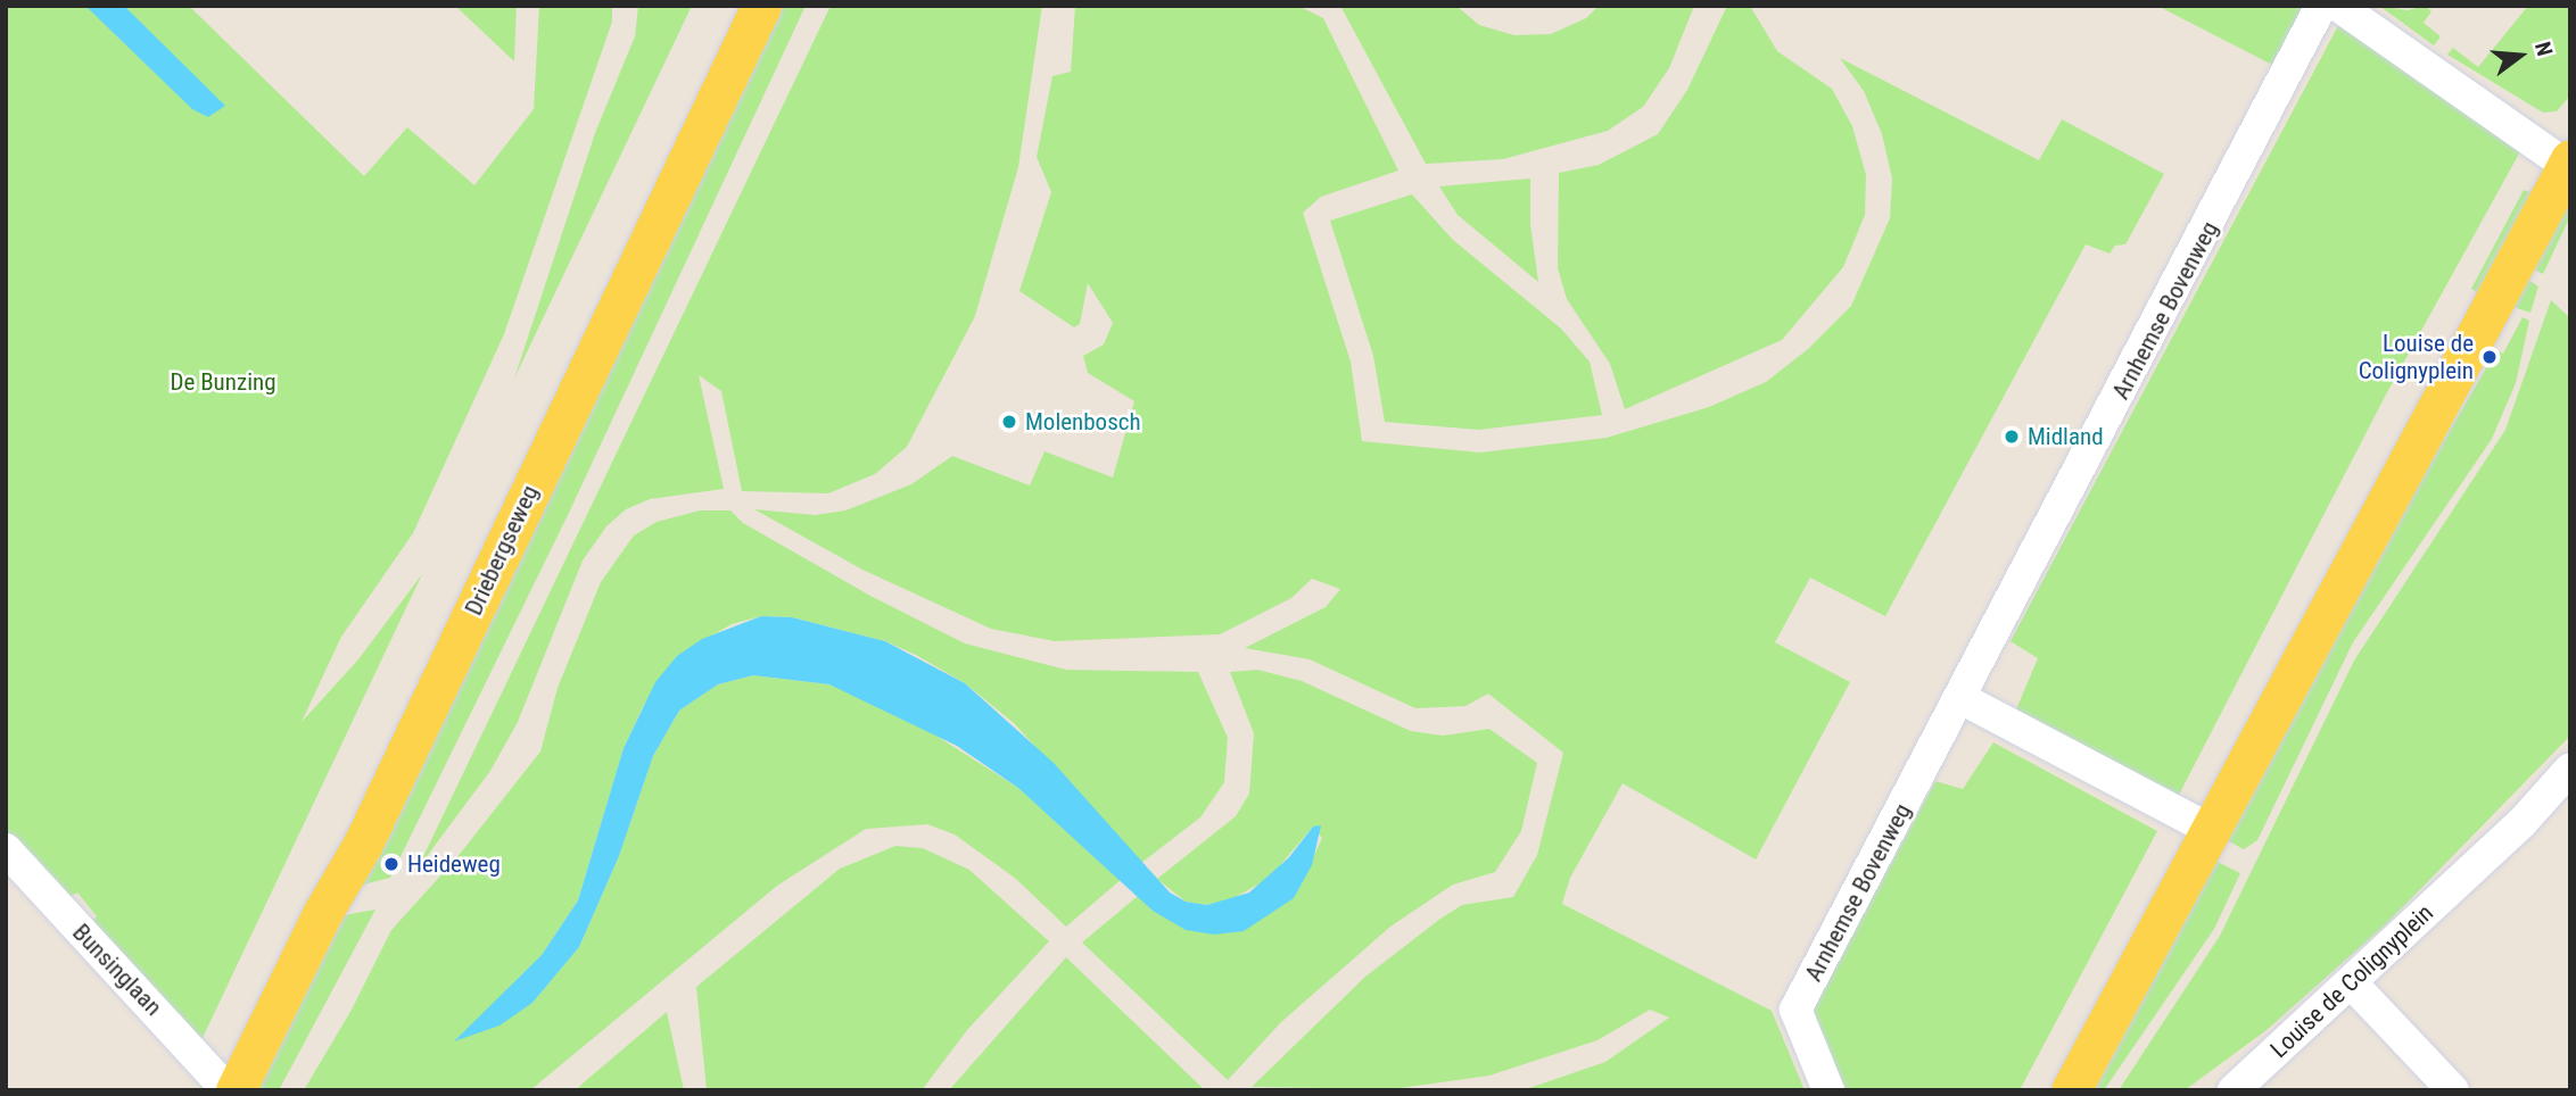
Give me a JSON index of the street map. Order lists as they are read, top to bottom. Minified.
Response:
{"streets":{"main road":["Driebergseweg"],"street":["Arnhemse Bovenweg","Bunsinglaan","Louise de Colignyplein"]},"parks":["De Bunzing"],"places":["Louise de Colignyplein","Molenbosch","Midland","Heideweg"],"north":"right"}
